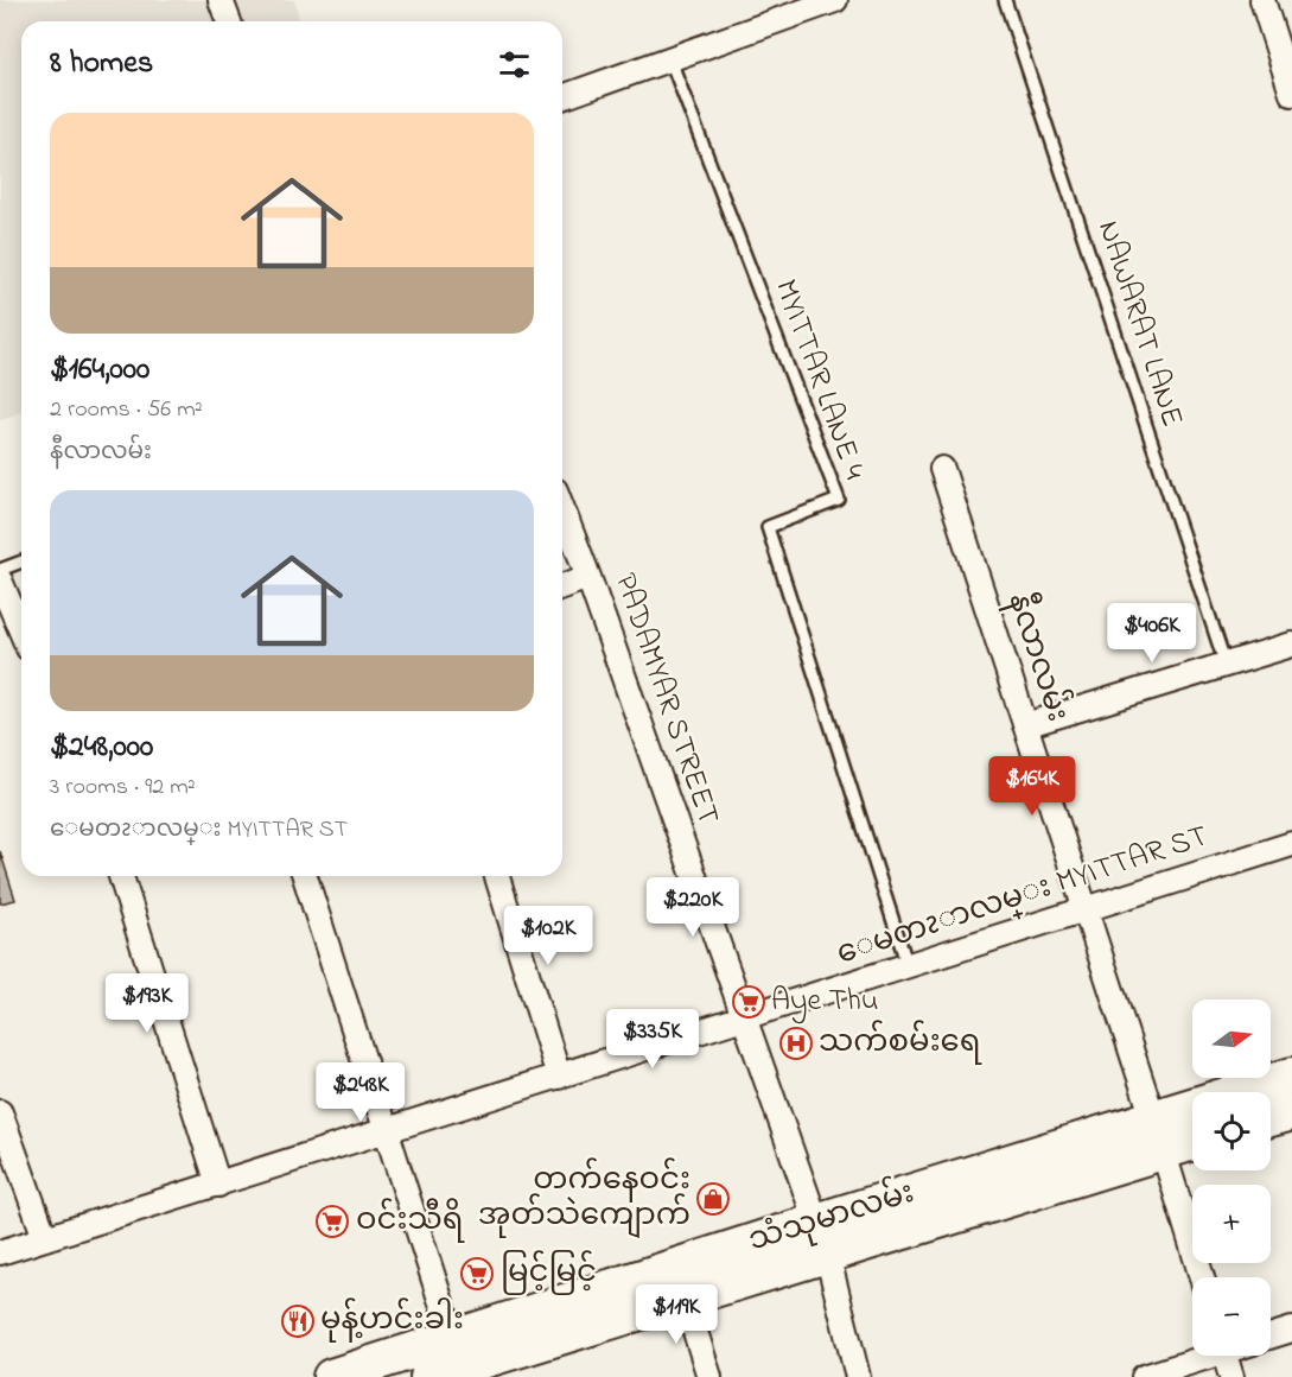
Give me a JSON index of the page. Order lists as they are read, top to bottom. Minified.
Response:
{"streets":{"main road":["သံသုမာလမ်း"],"street":["နီလာလမ်း","PADAMYAR STREET","ေမတၩာလမ္း MYITTAR ST"],"lane":["NAWARAT LANE","MYITTAR LANE 4"]},"crossings":[["MYITTAR LANE 4","ေမတၩာလမ္း MYITTAR ST"],["နီလာလမ်း","ေမတၩာလမ္း MYITTAR ST"],["နီလာလမ်း","သံသုမာလမ်း"],["PADAMYAR STREET","ေမတၩာလမ္း MYITTAR ST"],["PADAMYAR STREET","သံသုမာလမ်း"]],"places":{"supermarket":["Aye Thu","ဝင်းသီရိ","မြင့်မြင့်"],"hospital":["သက်စမ်းရေ"],"shop":["တက်နေဝင်း အုတ်သဲကျောက်"],"restaurant":["မုန့်ဟင်းခါး"]},"north":"right","page":{"heading":"8 homes","list":[{"name":"$164,000","note":"2 rooms · 56 m² · နီလာလမ်း"},{"name":"$248,000","note":"3 rooms · 92 m² · ေမတၩာလမ္း MYITTAR ST"}],"price":["$406K","$164K","$220K","$102K","$193K","$335K","$248K","$119K"],"map_buttons":["+","−"]}}
